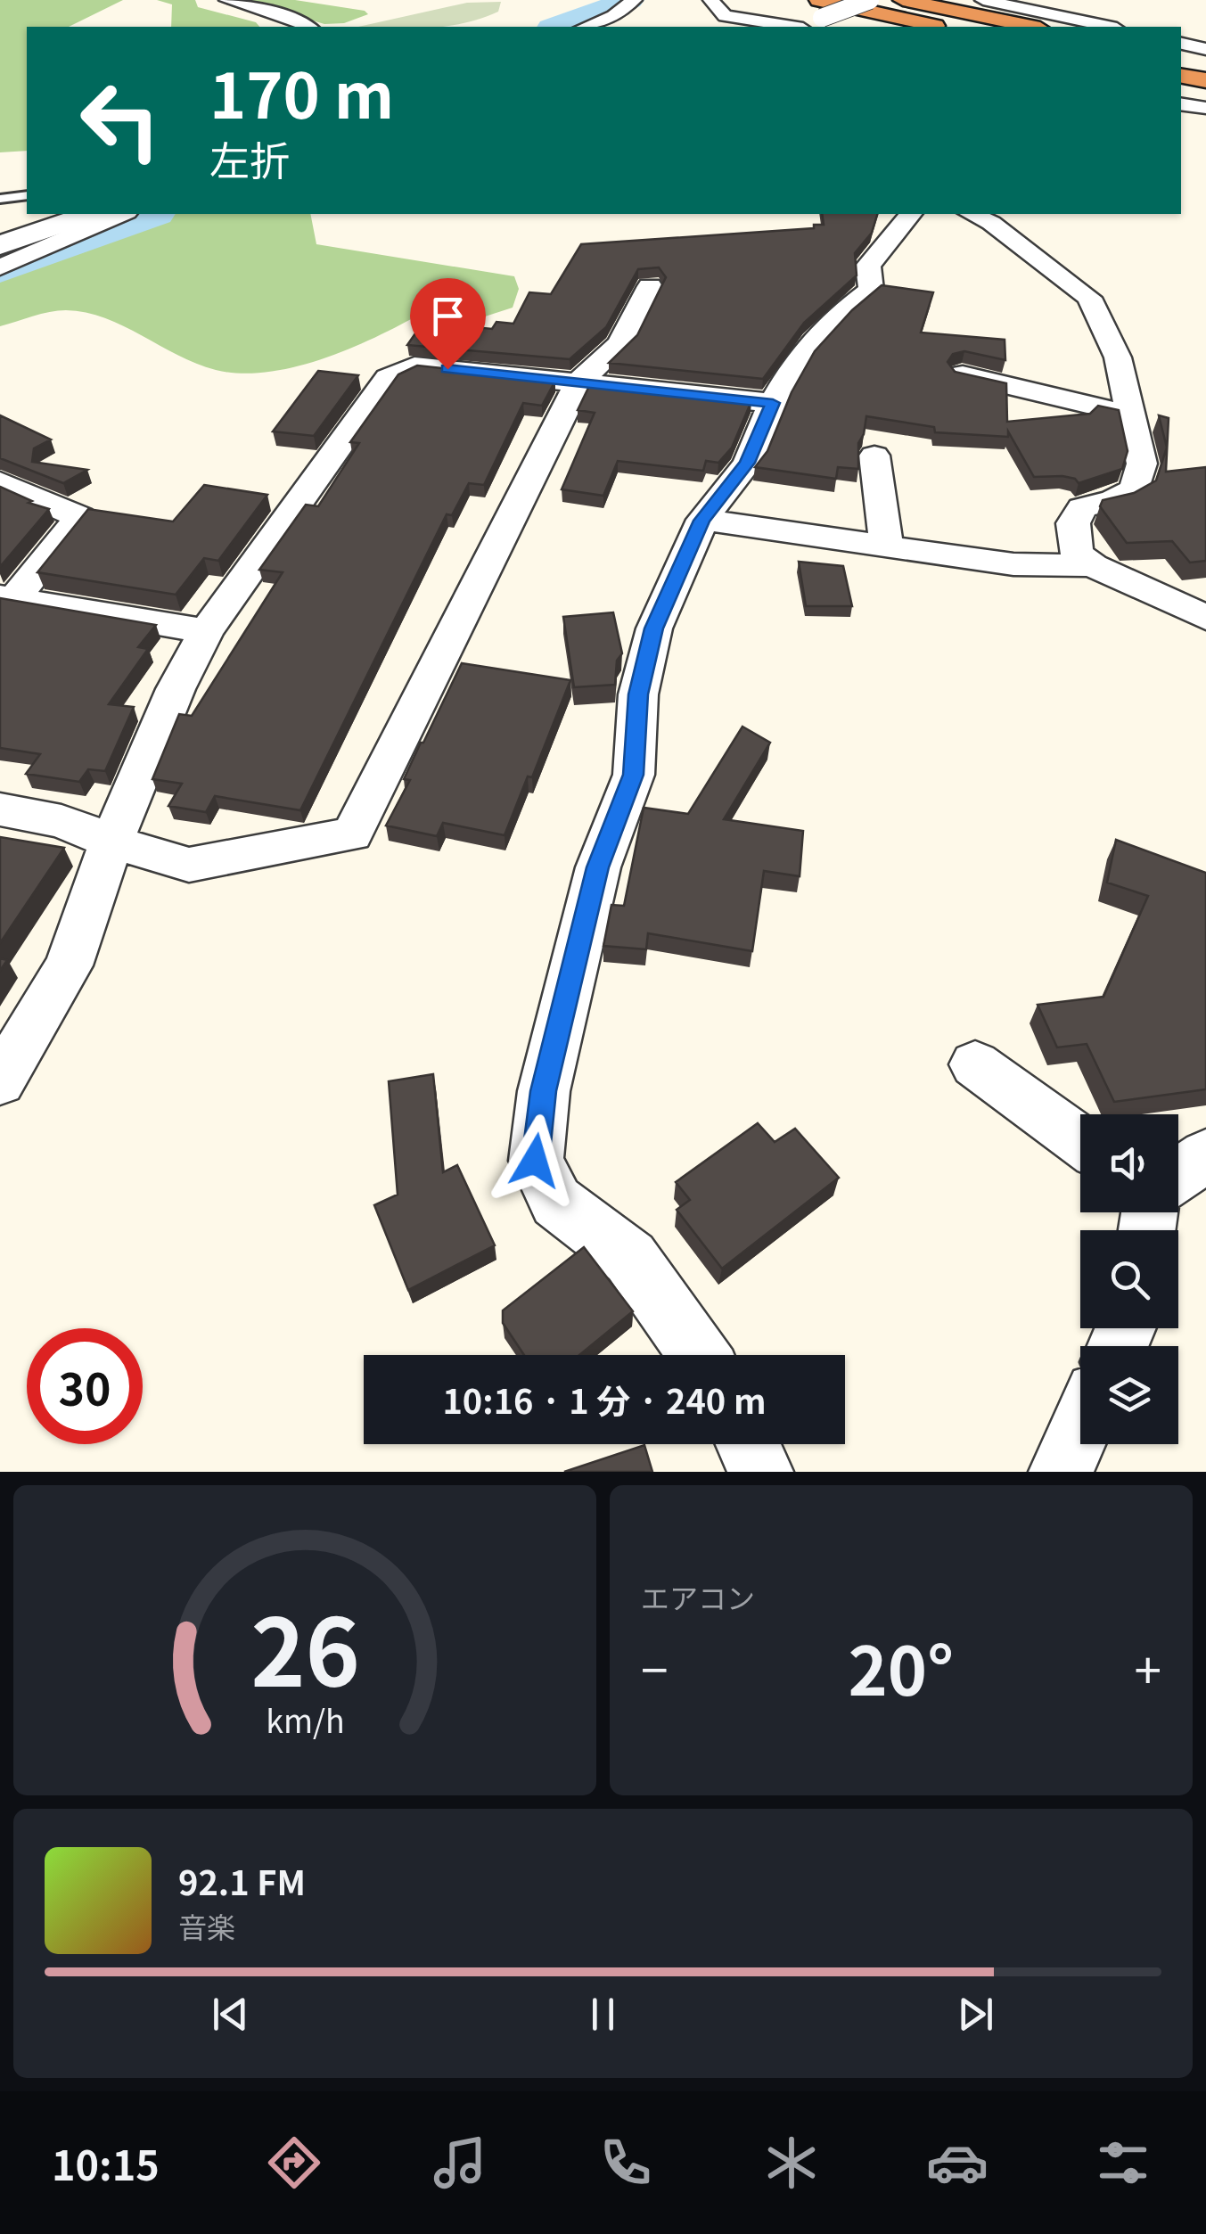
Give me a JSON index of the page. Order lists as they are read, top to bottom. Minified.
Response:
{"page":{"turn":["170 m","左折"],"limit":"30","trip":"10:16 · 1 分 · 240 m","tile":"エアコン","heat":["−","20°","+"],"song":["92.1 FM","音楽"],"tabs":"10:15","gauge":["26","km/h"]}}
